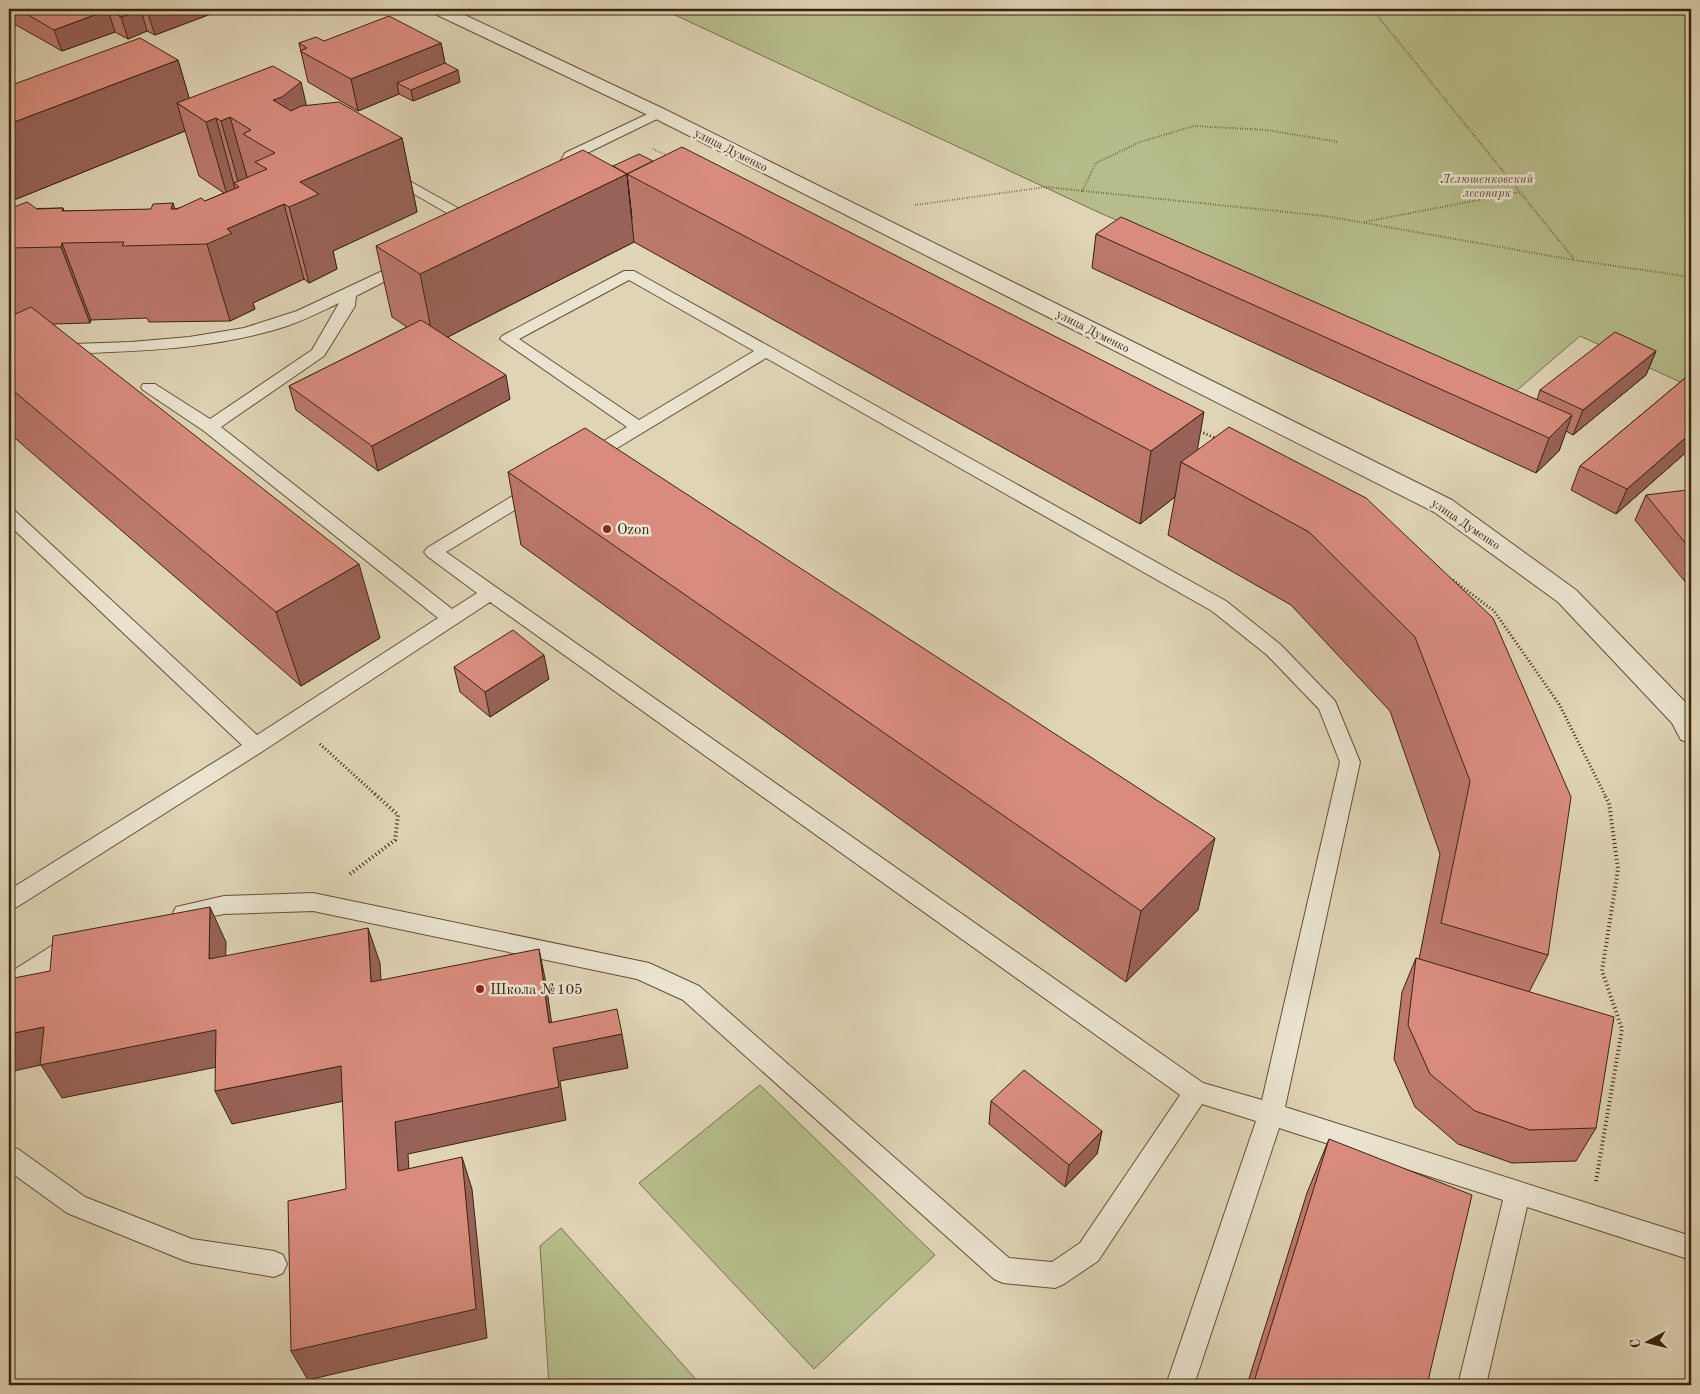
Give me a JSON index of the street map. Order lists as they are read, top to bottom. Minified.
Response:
{"streets":{"street":["улица Думенко"]},"parks":["Лелюшенковский лесопарк"],"places":["Ozon","Школа №105"],"north":"left"}
